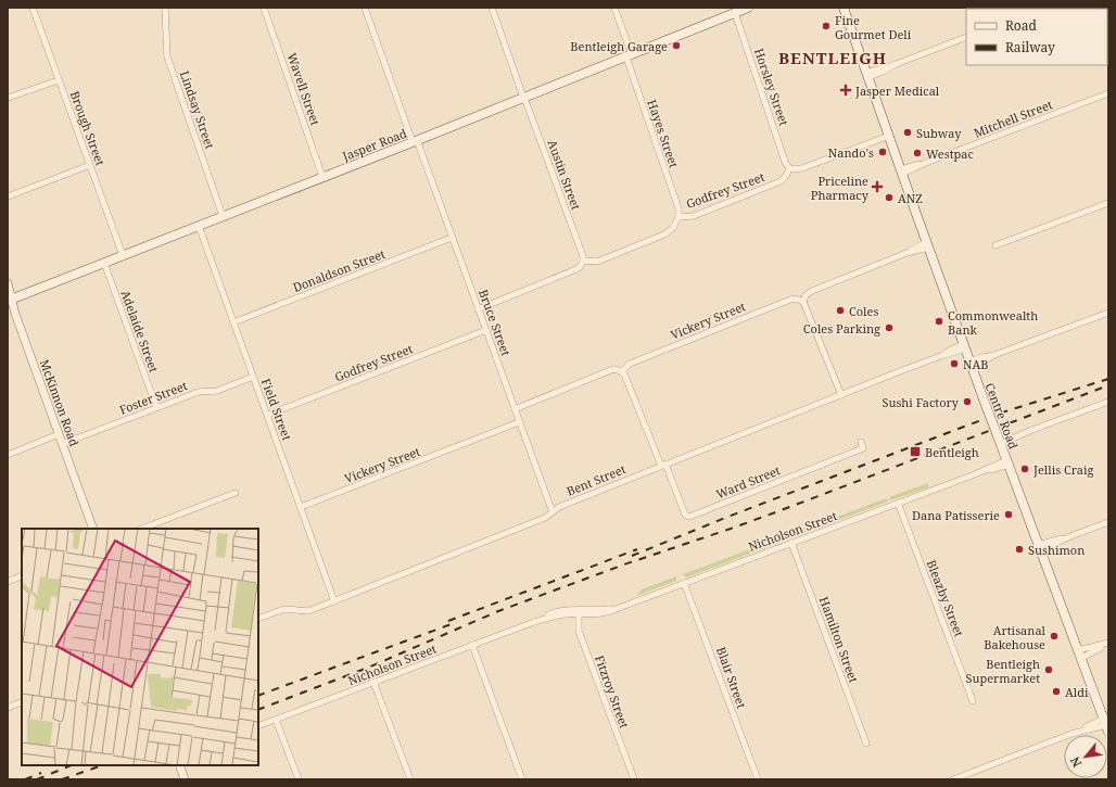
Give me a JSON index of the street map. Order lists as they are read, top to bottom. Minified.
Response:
{"streets":{"main road":["Jasper Road","Centre Road"],"street":["Horsley Street","Wavell Street","Lindsay Street","Mitchell Street","Brough Street","Hayes Street","Austin Street","Godfrey Street","Donaldson Street","Vickery Street","Bruce Street","Adelaide Street","Foster Street","McKinnon Road","Field Street","Bent Street","Ward Street","Nicholson Street","Bleazby Street","Hamilton Street","Blair Street","Fitzroy Street"]},"crossings":[["Horsley Street","Jasper Road"],["Horsley Street","Godfrey Street"],["Wavell Street","Jasper Road"],["Lindsay Street","Jasper Road"],["Mitchell Street","Centre Road"],["Brough Street","Jasper Road"],["Hayes Street","Jasper Road"],["Hayes Street","Godfrey Street"],["Jasper Road","Austin Street"],["Jasper Road","Bruce Street"],["Jasper Road","Adelaide Street"],["Jasper Road","McKinnon Road"],["Jasper Road","Field Street"],["Austin Street","Godfrey Street"],["Godfrey Street","Bruce Street"],["Godfrey Street","Field Street"],["Donaldson Street","Bruce Street"],["Donaldson Street","Field Street"],["Vickery Street","Bruce Street"],["Vickery Street","Field Street"],["Vickery Street","Ward Street"],["Bruce Street","Bent Street"],["Adelaide Street","Foster Street"],["Foster Street","McKinnon Road"],["Foster Street","Field Street"],["Field Street","Bent Street"],["Centre Road","Bent Street"],["Centre Road","Nicholson Street"],["Bent Street","Ward Street"],["Nicholson Street","Bleazby Street"],["Nicholson Street","Hamilton Street"],["Nicholson Street","Blair Street"],["Nicholson Street","Fitzroy Street"]],"districts":["BENTLEIGH"],"places":{"other":["Fine Gourmet Deli","Bentleigh Garage","Subway","Nando's","Westpac","ANZ","Coles","Commonwealth Bank","Coles Parking","NAB","Sushi Factory","Jellis Craig","Dana Patisserie","Sushimon","Artisanal Bakehouse","Bentleigh Supermarket","Aldi"],"health":["Jasper Medical","Priceline Pharmacy"],"transit":["Bentleigh"]},"legend":["Road","Railway"],"north":"bottom left"}
